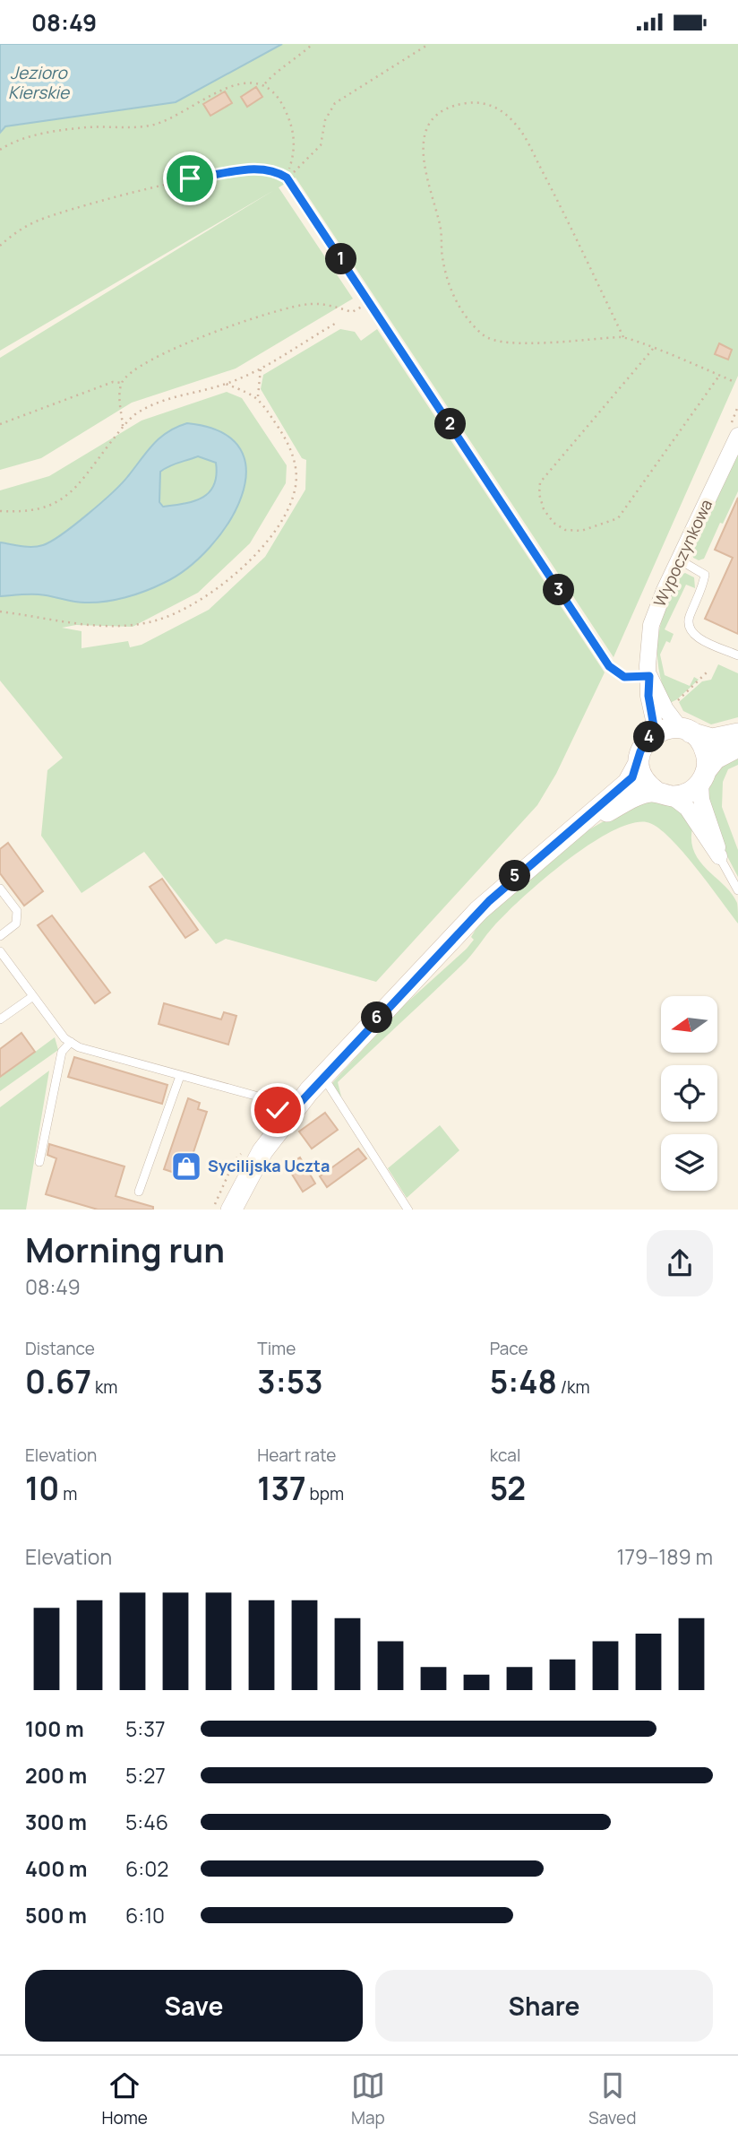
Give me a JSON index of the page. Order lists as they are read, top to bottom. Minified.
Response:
{"streets":{"street":["Wypoczynkowa"]},"water":["Jezioro Kierskie"],"places":{"shop":["Sycilijska Uczta"]},"north":"left","page":{"status":"08:49","pins":["1","2","3","4","5","6"],"heading":["Morning run","08:49"],"stats":[["Distance","0.67 km"],["Time","3:53"],["Pace","5:48 /km"],["Elevation","10 m"],["Heart rate","137 bpm"],["kcal","52"]],"chart":["Elevation","179–189 m"],"list":[{"name":"100 m","note":"5:37"},{"name":"200 m","note":"5:27"},{"name":"300 m","note":"5:46"},{"name":"400 m","note":"6:02"},{"name":"500 m","note":"6:10"}],"buttons":["Save","Share"],"tabs":["Home","Map","Saved"]}}
